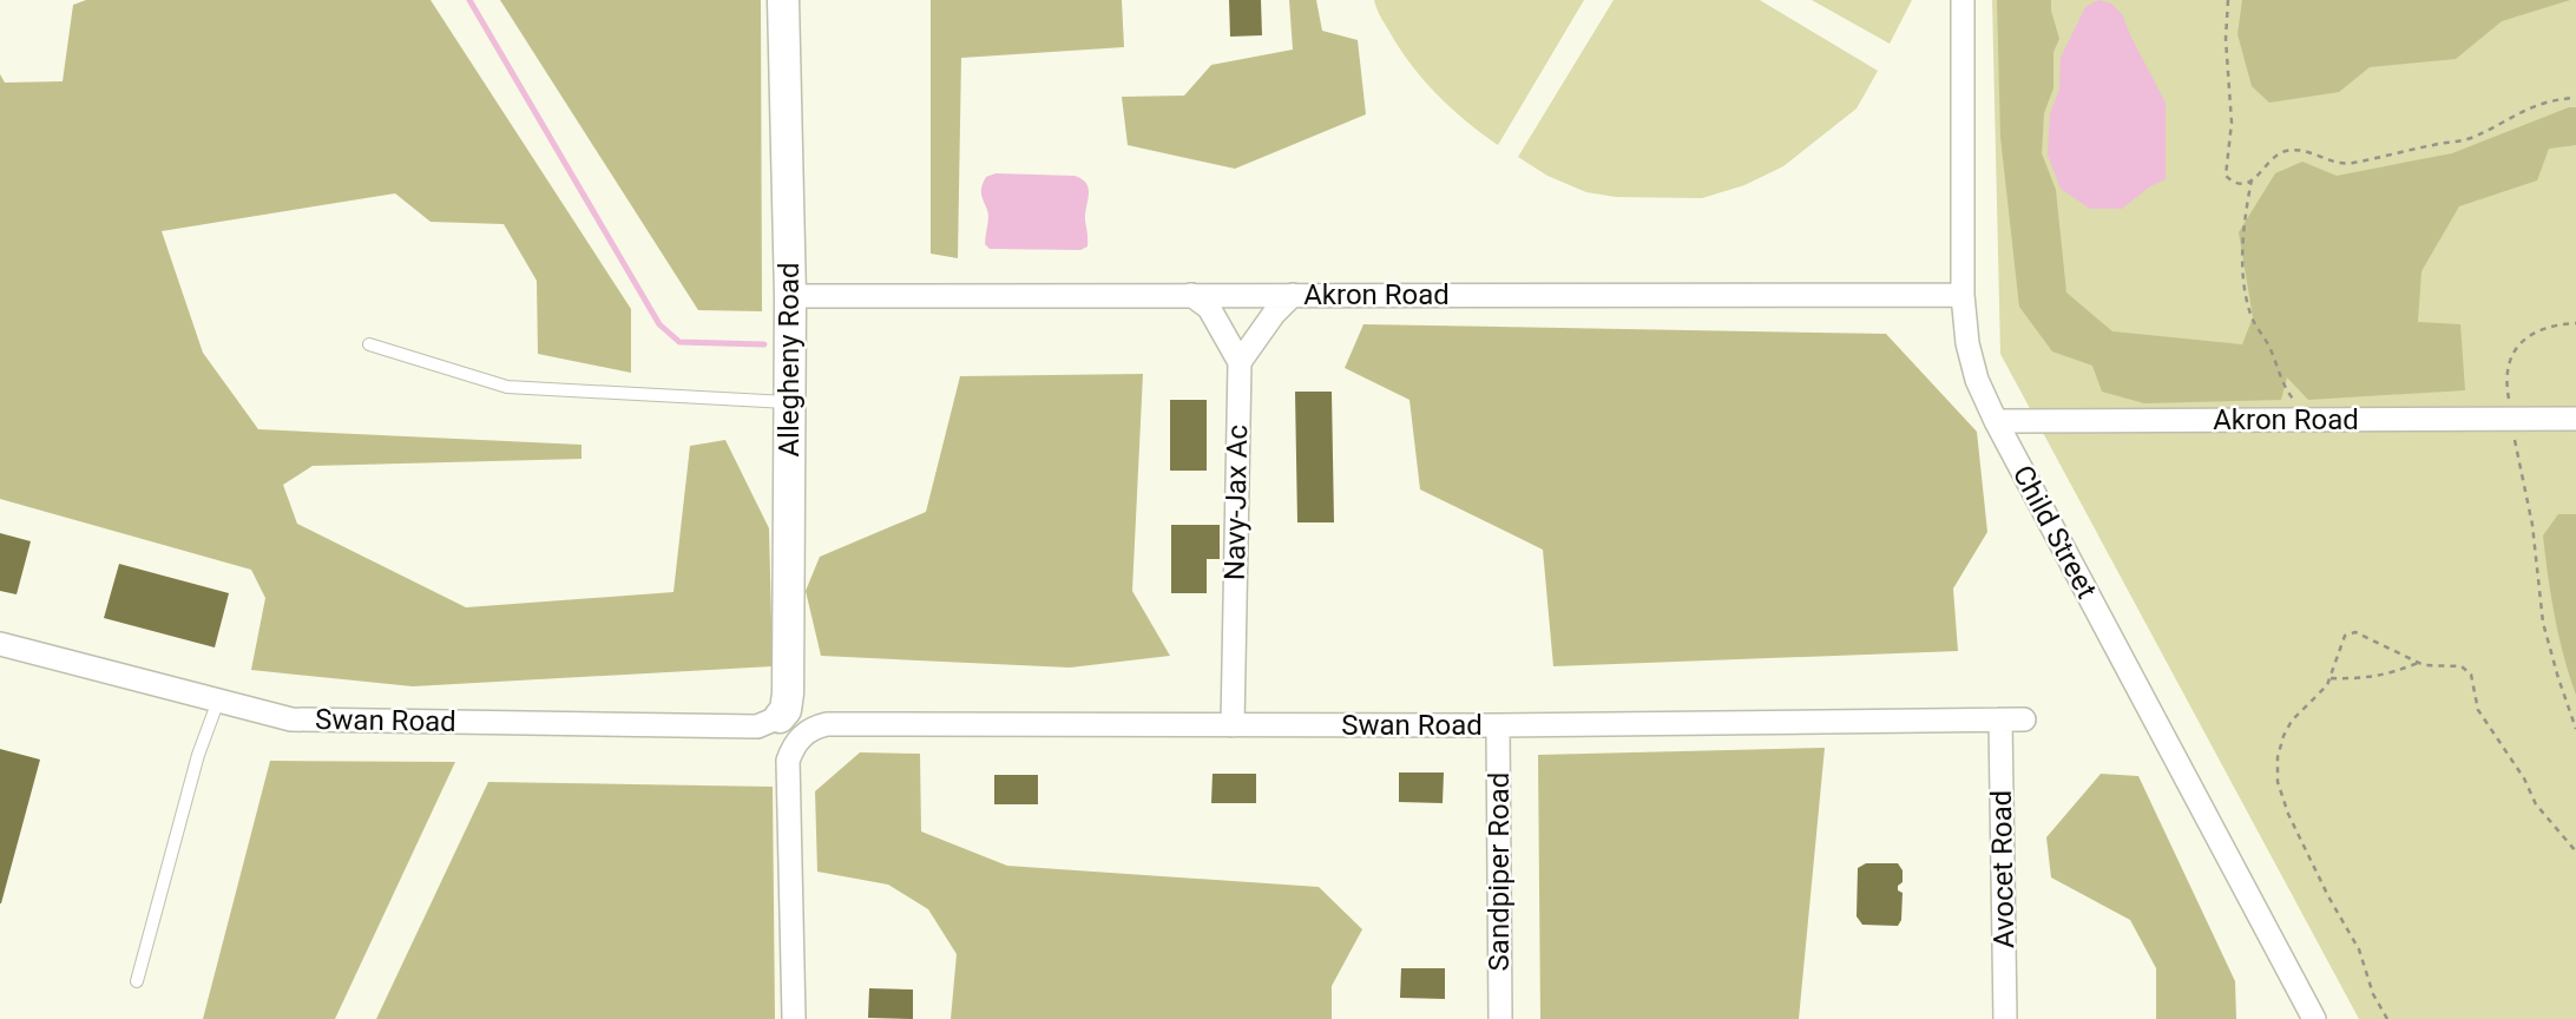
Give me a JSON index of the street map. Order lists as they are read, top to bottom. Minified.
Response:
{"streets":{"street":["Akron Road","Allegheny Road","Navy-Jax Ac","Child Street","Swan Road","Avocet Road","Sandpiper Road"]},"crossings":[["Akron Road","Allegheny Road"],["Akron Road","Child Street"],["Allegheny Road","Swan Road"],["Navy-Jax Ac","Swan Road"],["Swan Road","Avocet Road"],["Swan Road","Sandpiper Road"]]}
